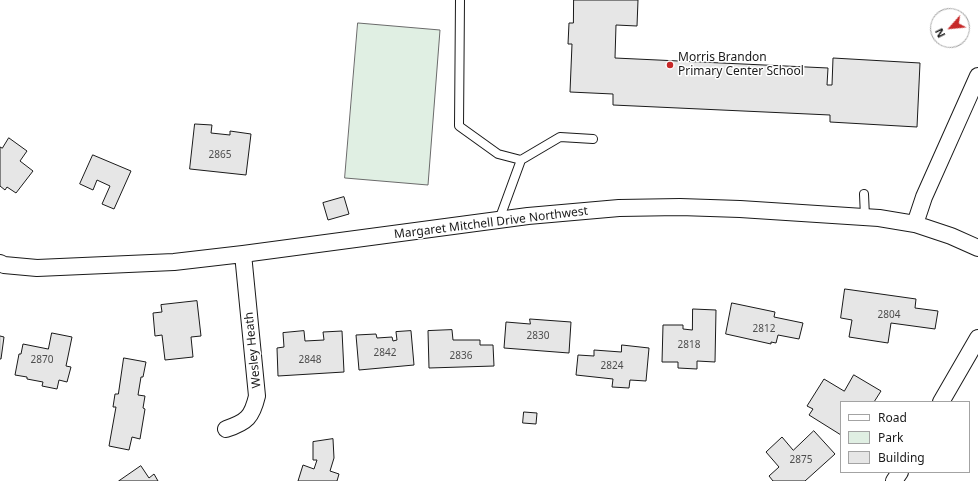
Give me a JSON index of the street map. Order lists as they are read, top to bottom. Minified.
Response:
{"streets":{"street":["Margaret Mitchell Drive Northwest","Wesley Heath"]},"crossings":[["Margaret Mitchell Drive Northwest","Wesley Heath"]],"places":["Morris Brandon Primary Center School"],"house_numbers":["2865","2804","2812","2830","2818","2842","2836","2870","2848","2824","2875"],"legend":["Road","Park","Building"],"north":"bottom left"}
